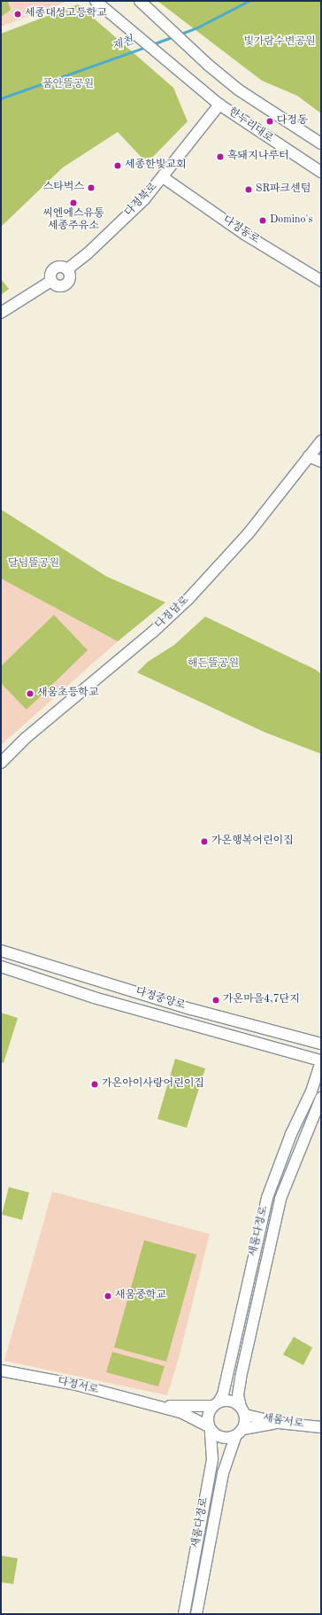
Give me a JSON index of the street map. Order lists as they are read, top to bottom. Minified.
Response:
{"streets":{"street":["한누리대로","다정북로","다정동로","다정남로","다정중앙로","새롬다정로","다정서로","새롬서로"]},"crossings":[["한누리대로","다정북로"],["다정북로","다정동로"],["다정중앙로","새롬다정로"],["새롬다정로","새롬서로"]],"water":["제천"],"parks":["빛가람수변공원","품안뜰공원","달님뜰공원","해든뜰공원"],"places":["세종대성고등학교","다정동","흑돼지나루터","세종한빛교회","스타벅스","SR파크센텀","씨엔에스유통 세종주유소","Domino's","새움초등학교","가온행복어린이집","가온마을4,7단지","가온아이사랑어린이집","새움중학교"]}
